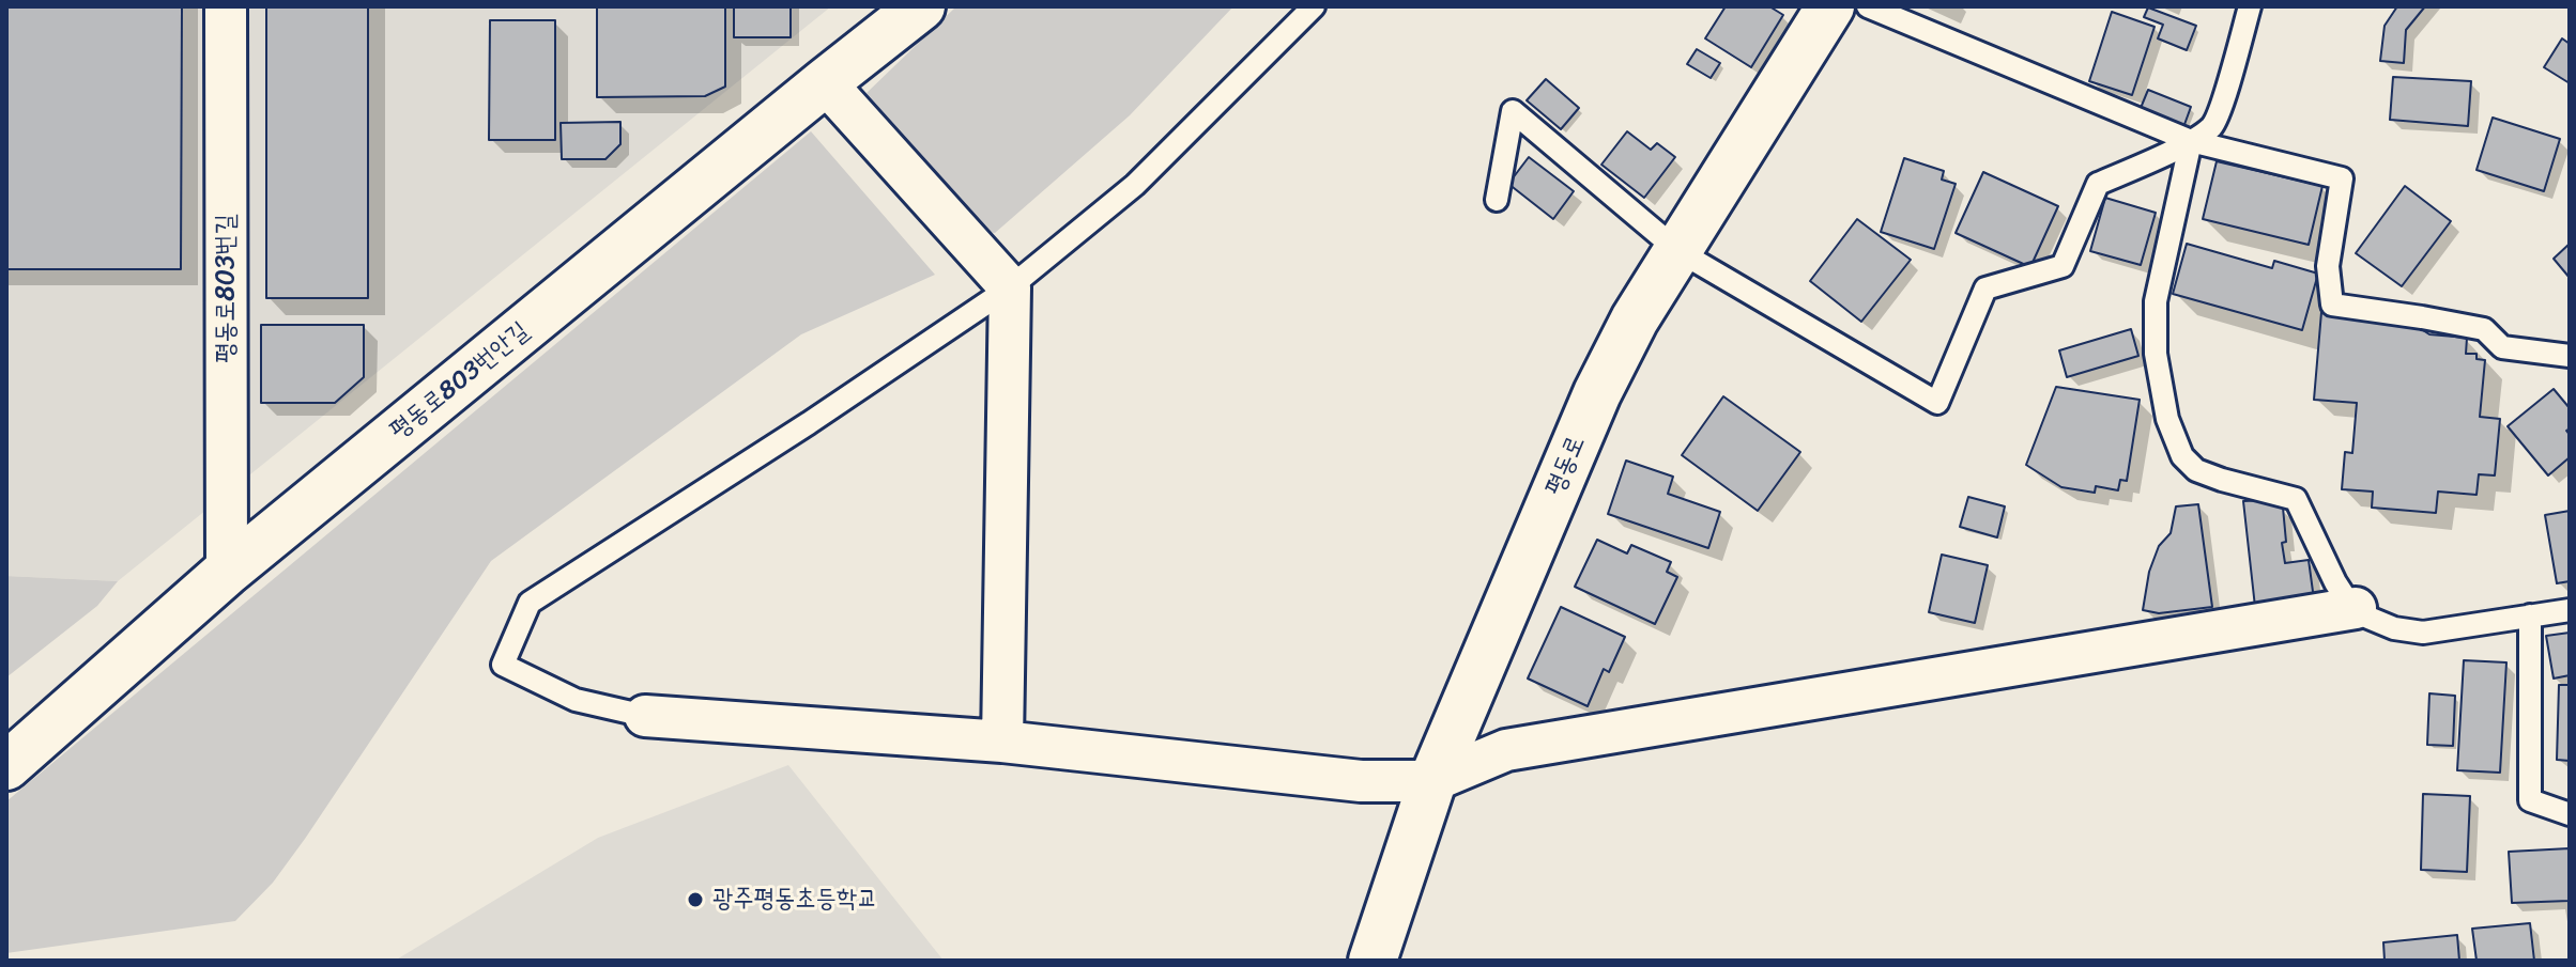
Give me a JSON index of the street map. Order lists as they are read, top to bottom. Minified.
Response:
{"streets":{"street":["평동로803번길","평동로803번안길","평동로"]},"crossings":[["평동로803번길","평동로803번안길"]],"places":["광주평동초등학교"]}
